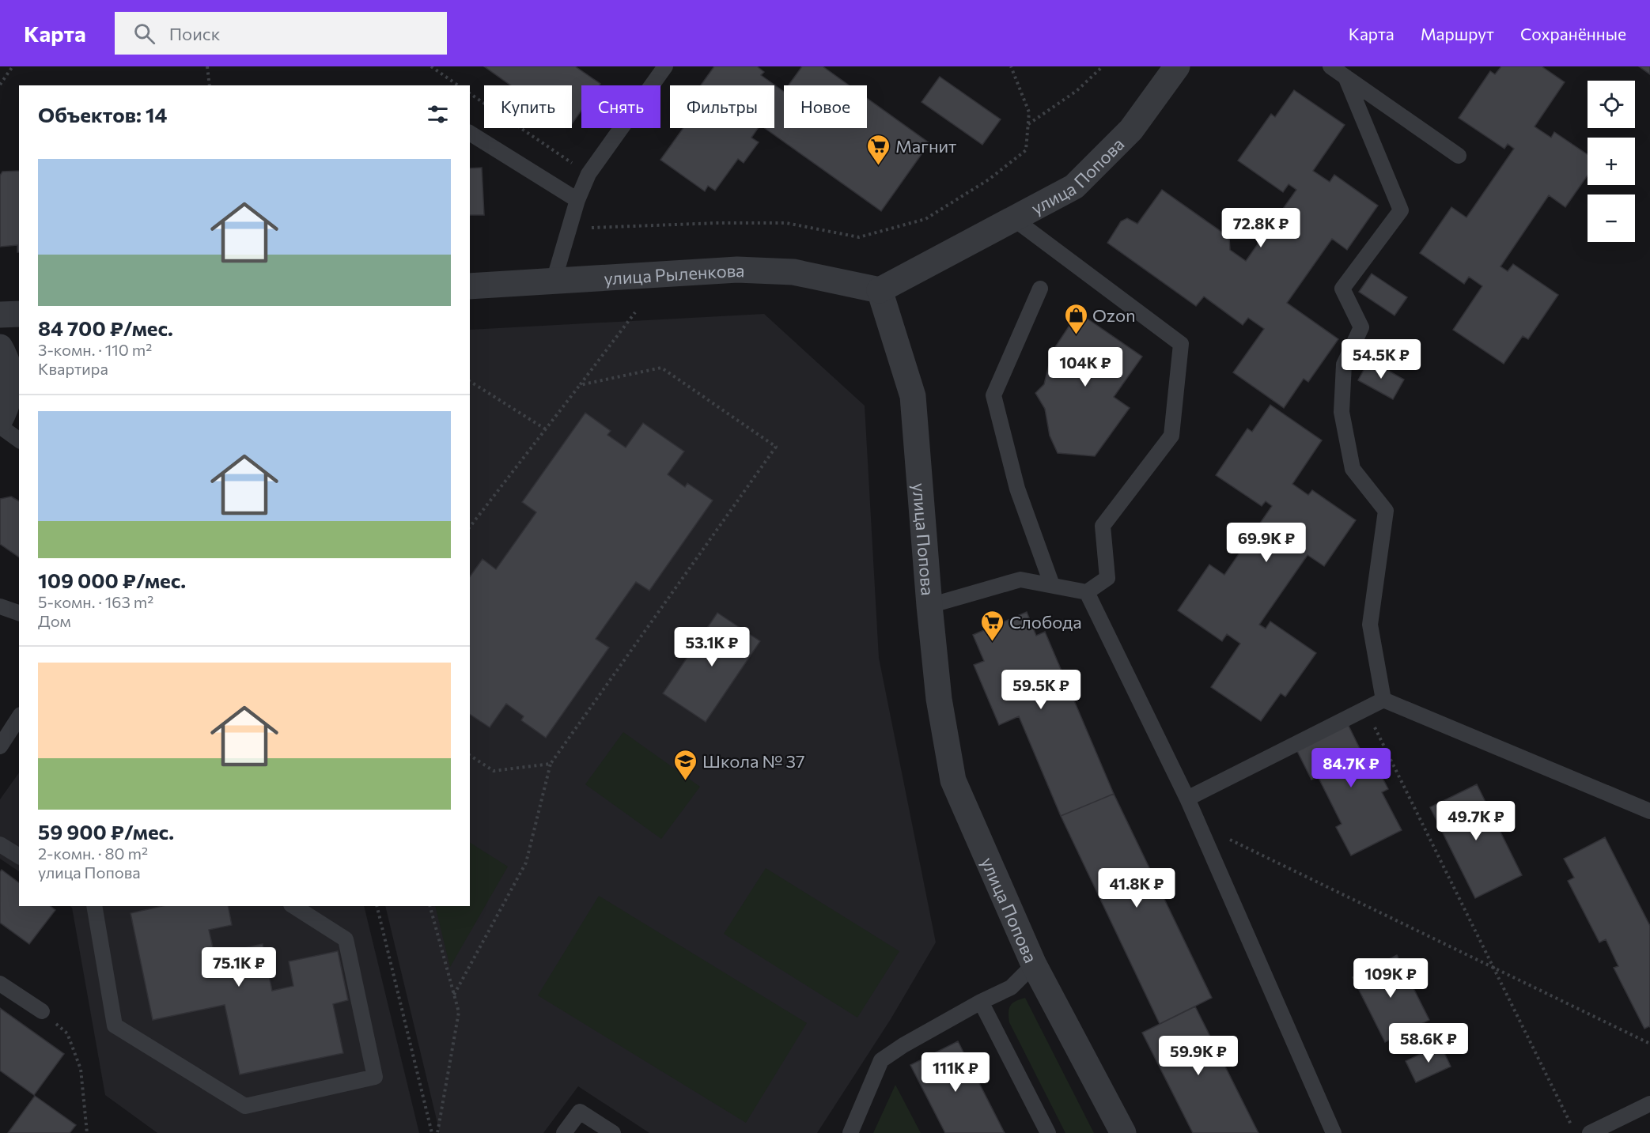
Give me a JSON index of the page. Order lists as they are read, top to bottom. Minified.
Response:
{"streets":{"street":["улица Попова","улица Рыленкова"]},"crossings":[["улица Попова","улица Рыленкова"]],"places":{"supermarket":["Магнит","Слобода"],"shop":["Ozon"],"school or university":["Школа № 37"]},"page":{"header":"Карта","search":"Поиск","nav":["Карта","Маршрут","Сохранённые"],"map_buttons":["+","−"],"chip":["Купить","Снять","Фильтры","Новое"],"heading":"Объектов: 14","list":[{"name":"84 700 ₽/мес.","note":"3-комн. · 110 m² · Квартира"},{"name":"109 000 ₽/мес.","note":"5-комн. · 163 m² · Дом"},{"name":"59 900 ₽/мес.","note":"2-комн. · 80 m² · улица Попова"}],"price":["72.8K ₽","54.5K ₽","104K ₽","69.9K ₽","53.1K ₽","59.5K ₽","84.7K ₽","49.7K ₽","41.8K ₽","75.1K ₽","109K ₽","58.6K ₽","59.9K ₽","111K ₽"]}}
